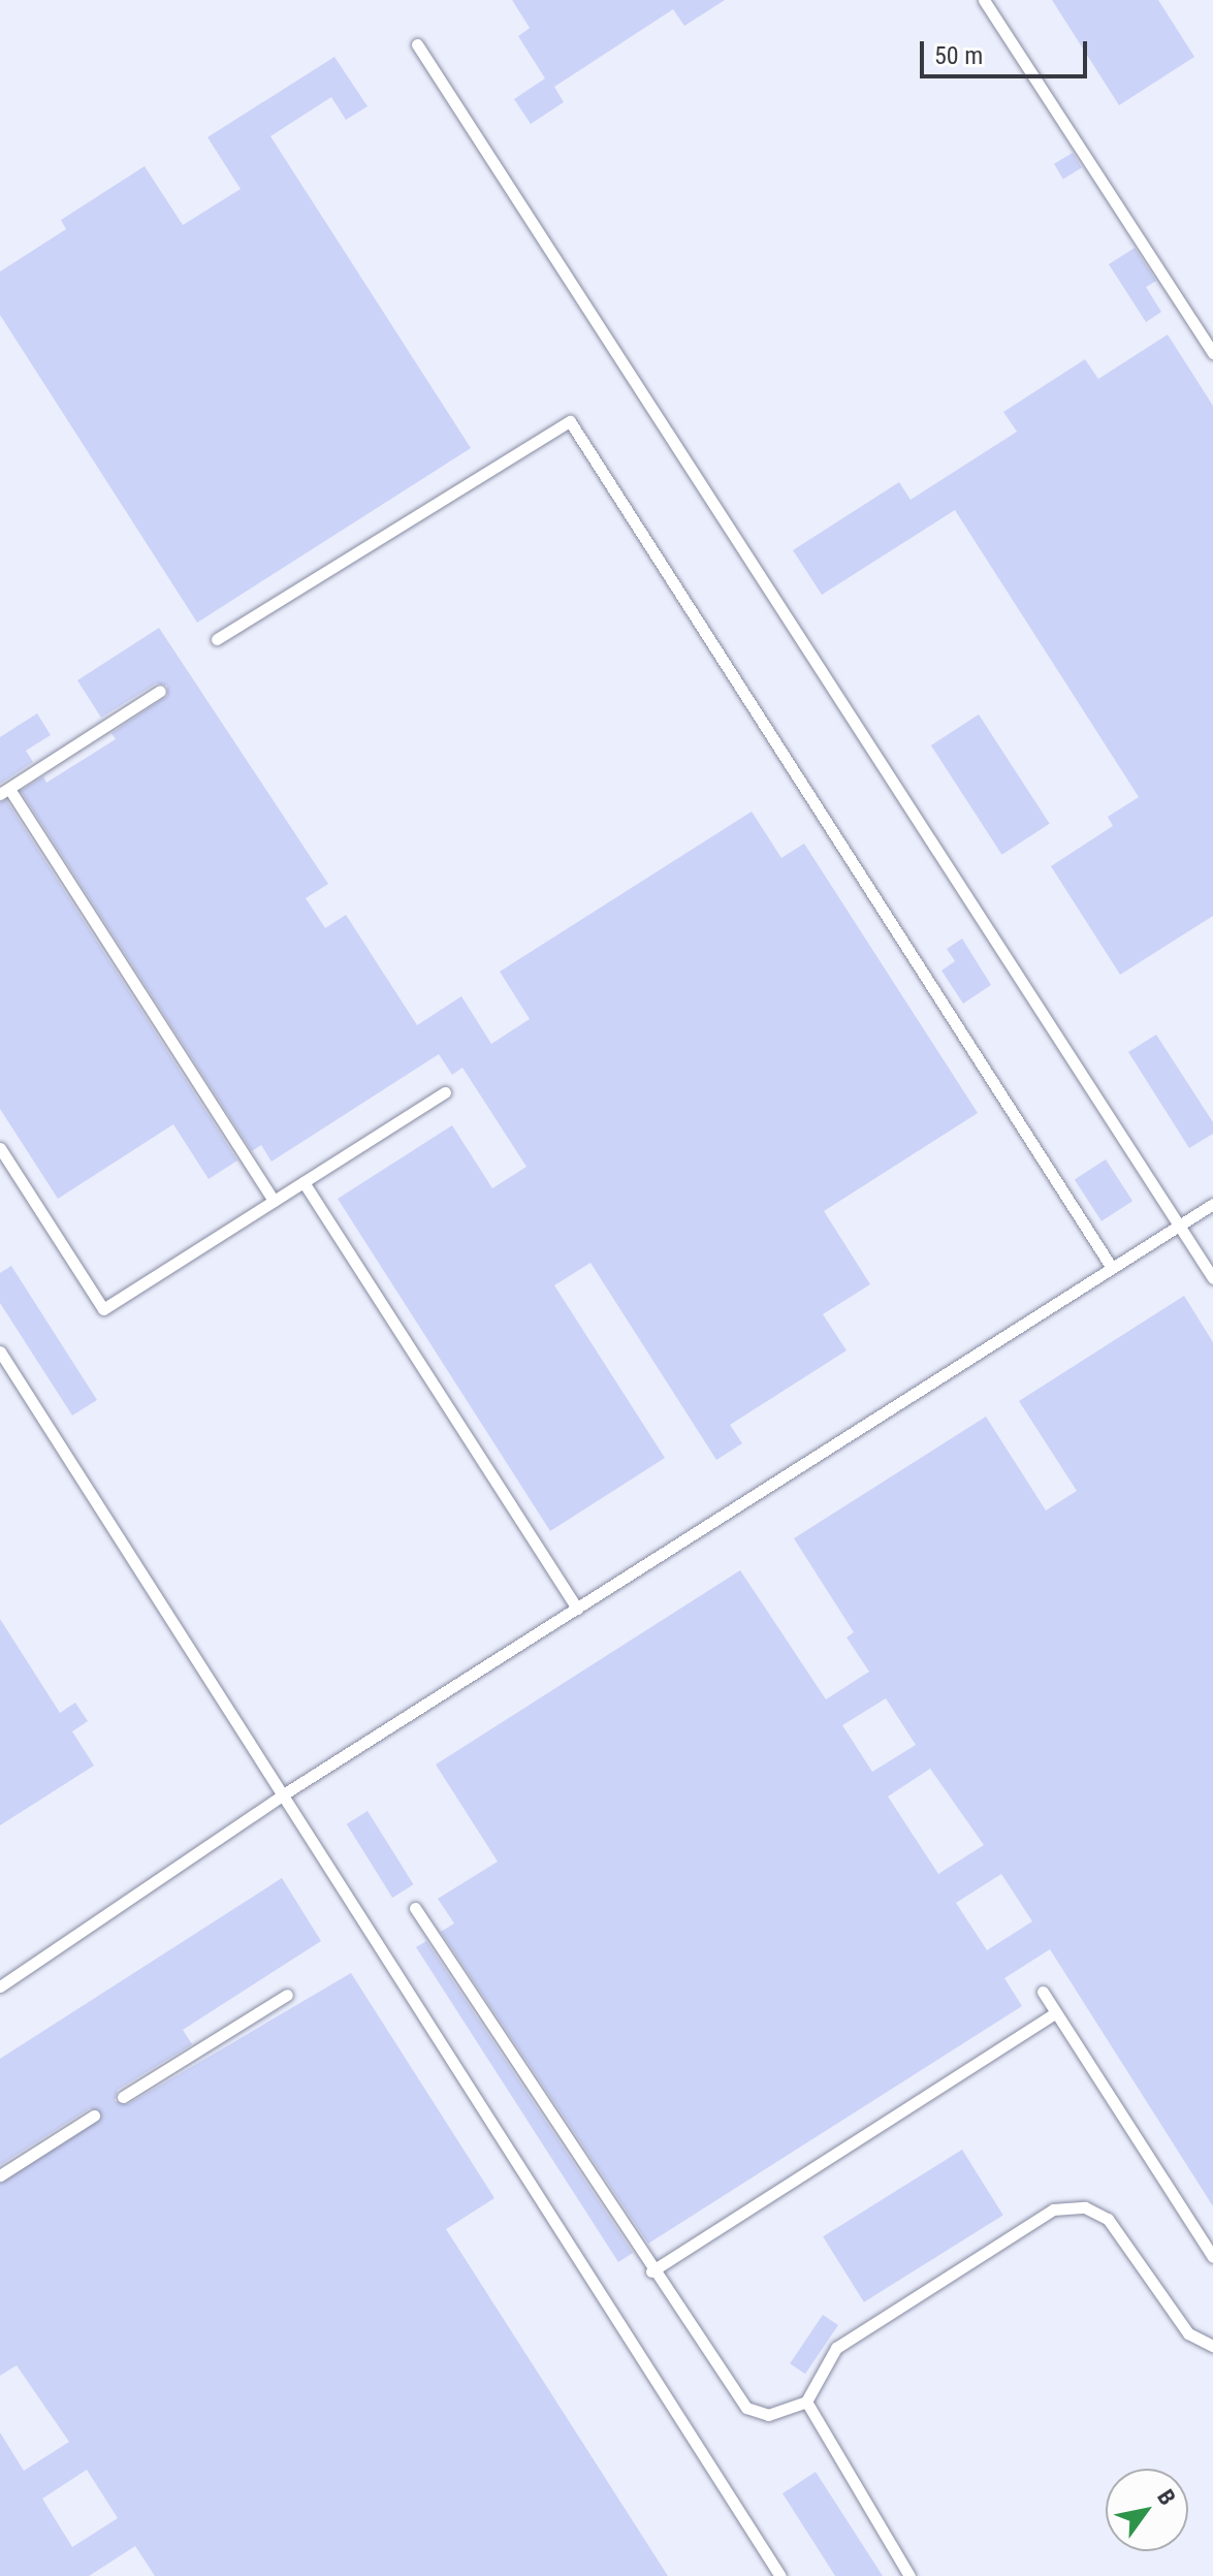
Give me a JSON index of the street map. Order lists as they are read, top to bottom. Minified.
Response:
{"scale_bar":"50 m","north":"top right"}
